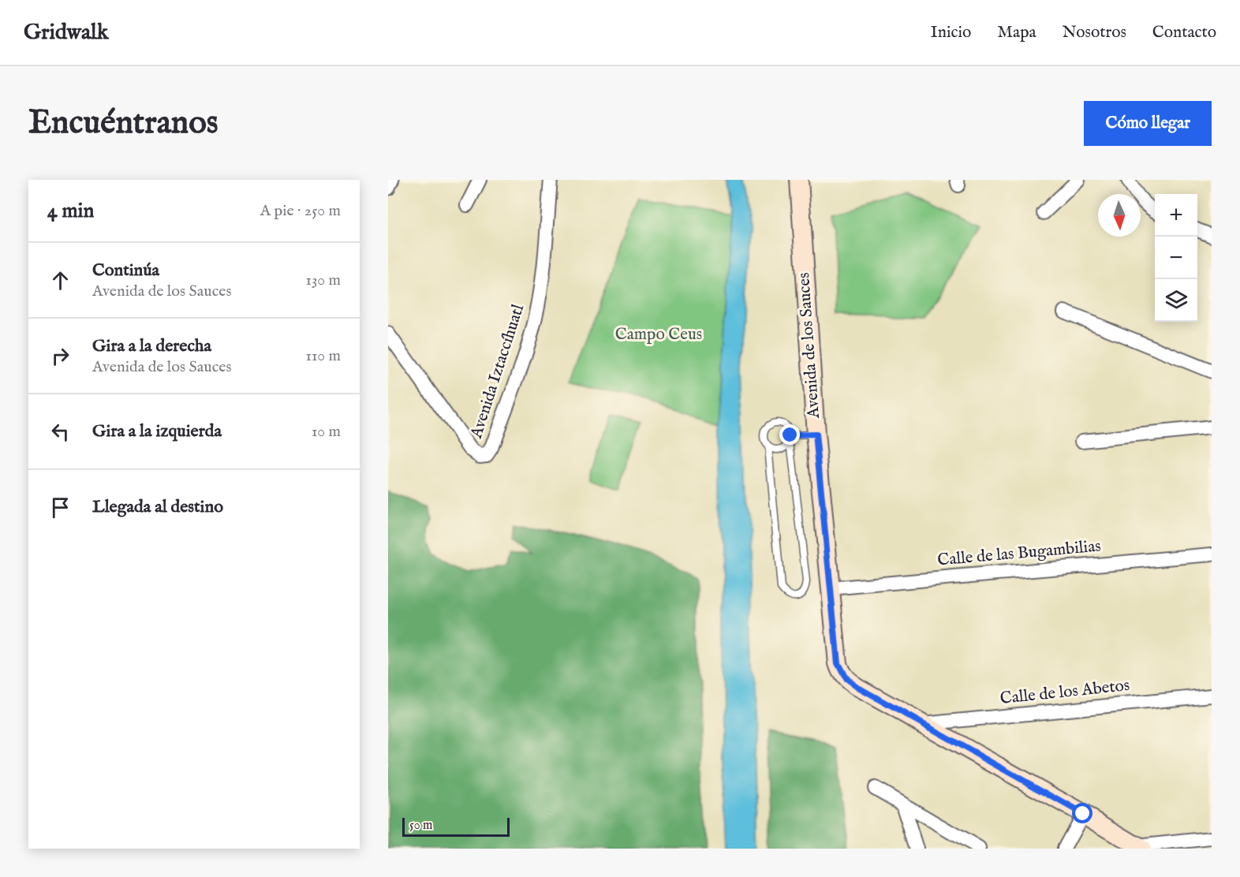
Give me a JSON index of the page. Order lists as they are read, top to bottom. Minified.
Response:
{"streets":{"main road":["Avenida de los Sauces"],"street":["Avenida Iztaccíhuatl","Calle de las Bugambilias","Calle de los Abetos"]},"crossings":[["Avenida de los Sauces","Calle de las Bugambilias"],["Avenida de los Sauces","Calle de los Abetos"]],"parks":["Campo Ceus"],"scale_bar":"50 m","north":"bottom","page":{"header":"Gridwalk","nav":["Inicio","Mapa","Nosotros","Contacto"],"buttons":"Cómo llegar","title":"Encuéntranos","heading":["4 min","A pie · 250 m"],"map_buttons":["+","−"],"list":[["Continúa","Avenida de los Sauces","130 m"],["Gira a la derecha","Avenida de los Sauces","110 m"],["Gira a la izquierda","10 m"],"Llegada al destino"],"scale":"50 m"}}
